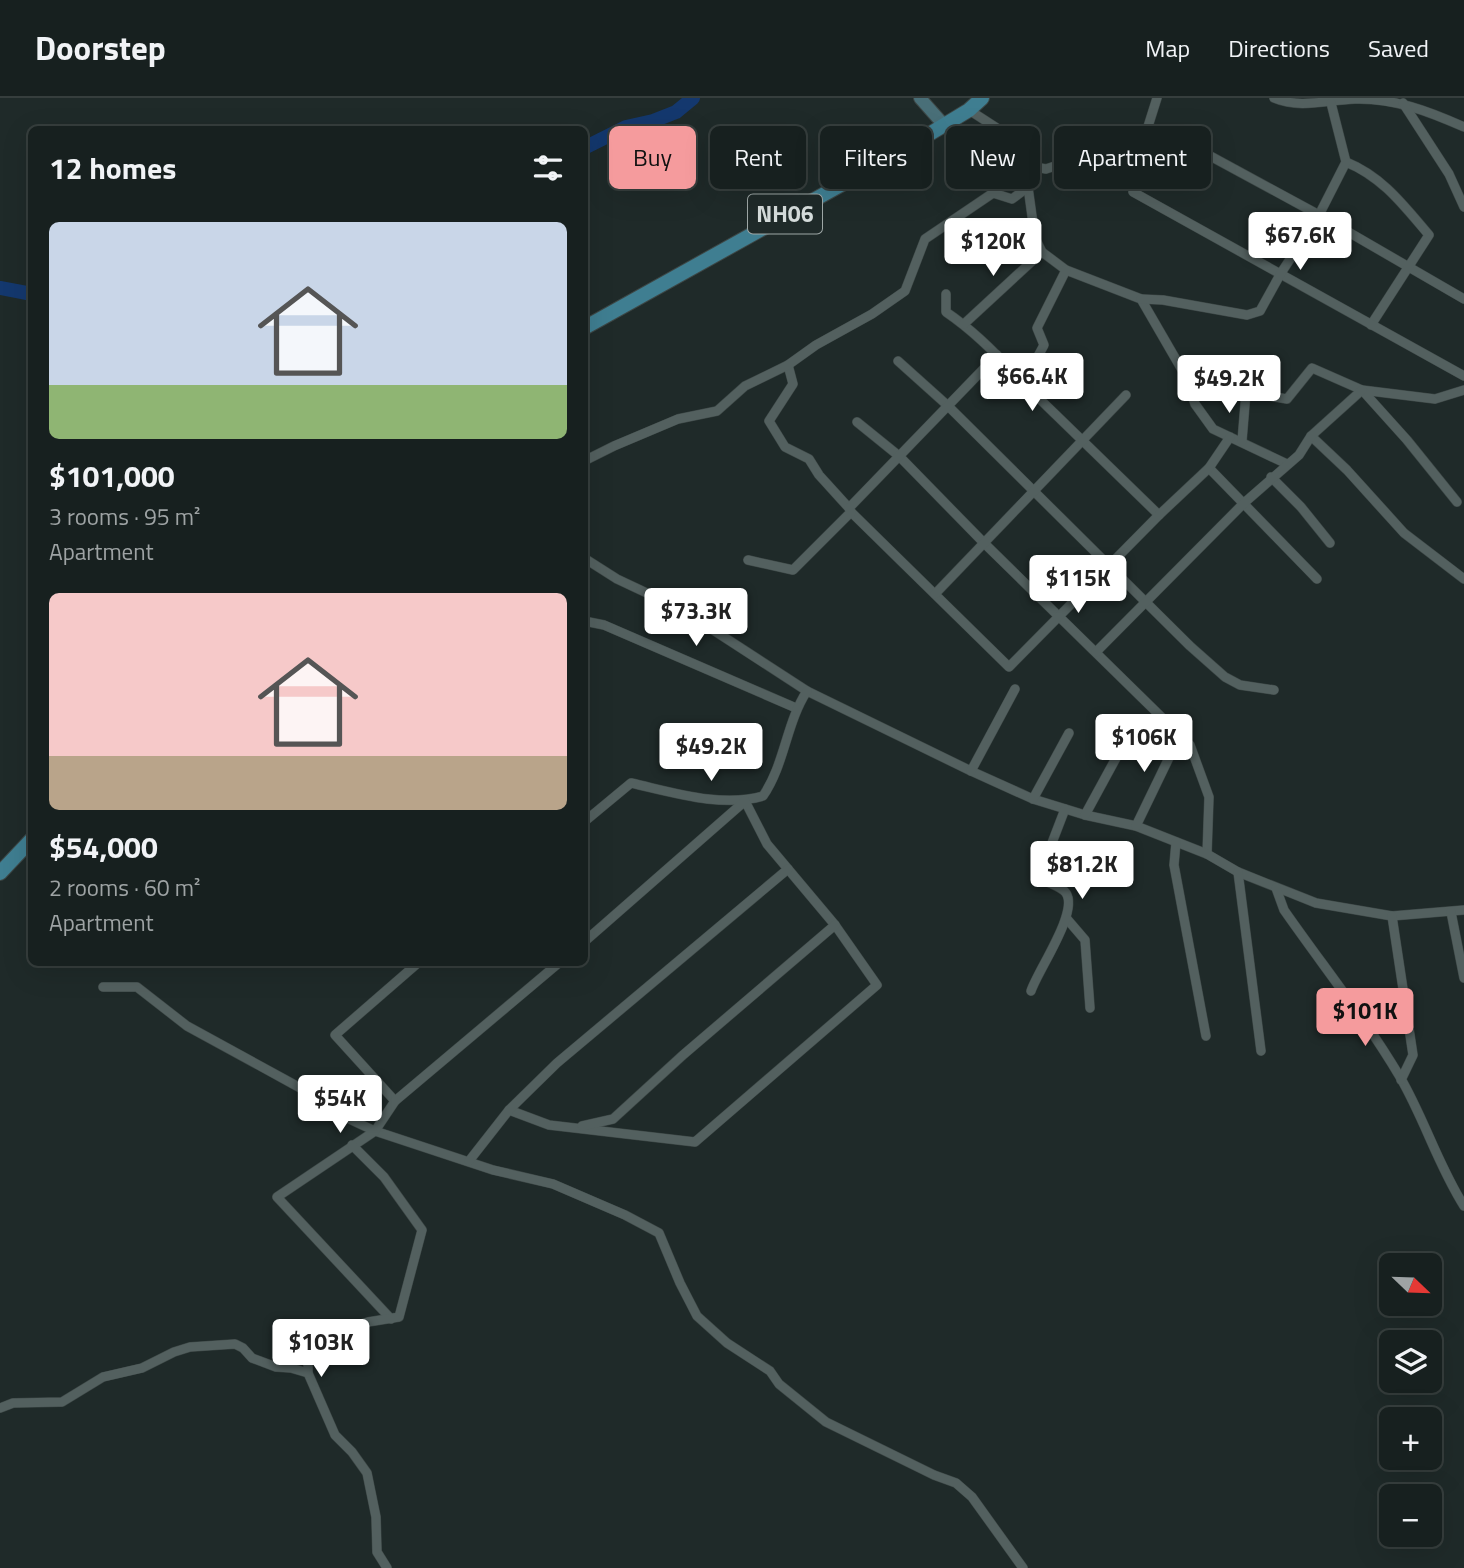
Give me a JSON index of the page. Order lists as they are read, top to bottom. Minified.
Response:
{"streets":{"main road":["NH06"]},"north":"bottom right","page":{"header":"Doorstep","nav":["Map","Directions","Saved"],"chip":["Buy","Rent","Filters","New","Apartment"],"heading":"12 homes","list":[{"name":"$101,000","note":"3 rooms · 95 m² · Apartment"},{"name":"$54,000","note":"2 rooms · 60 m² · Apartment"}],"price":["$67.6K","$120K","$66.4K","$49.2K","$115K","$73.3K","$106K","$49.2K","$81.2K","$101K","$54K","$103K"],"map_buttons":["+","−"]}}
